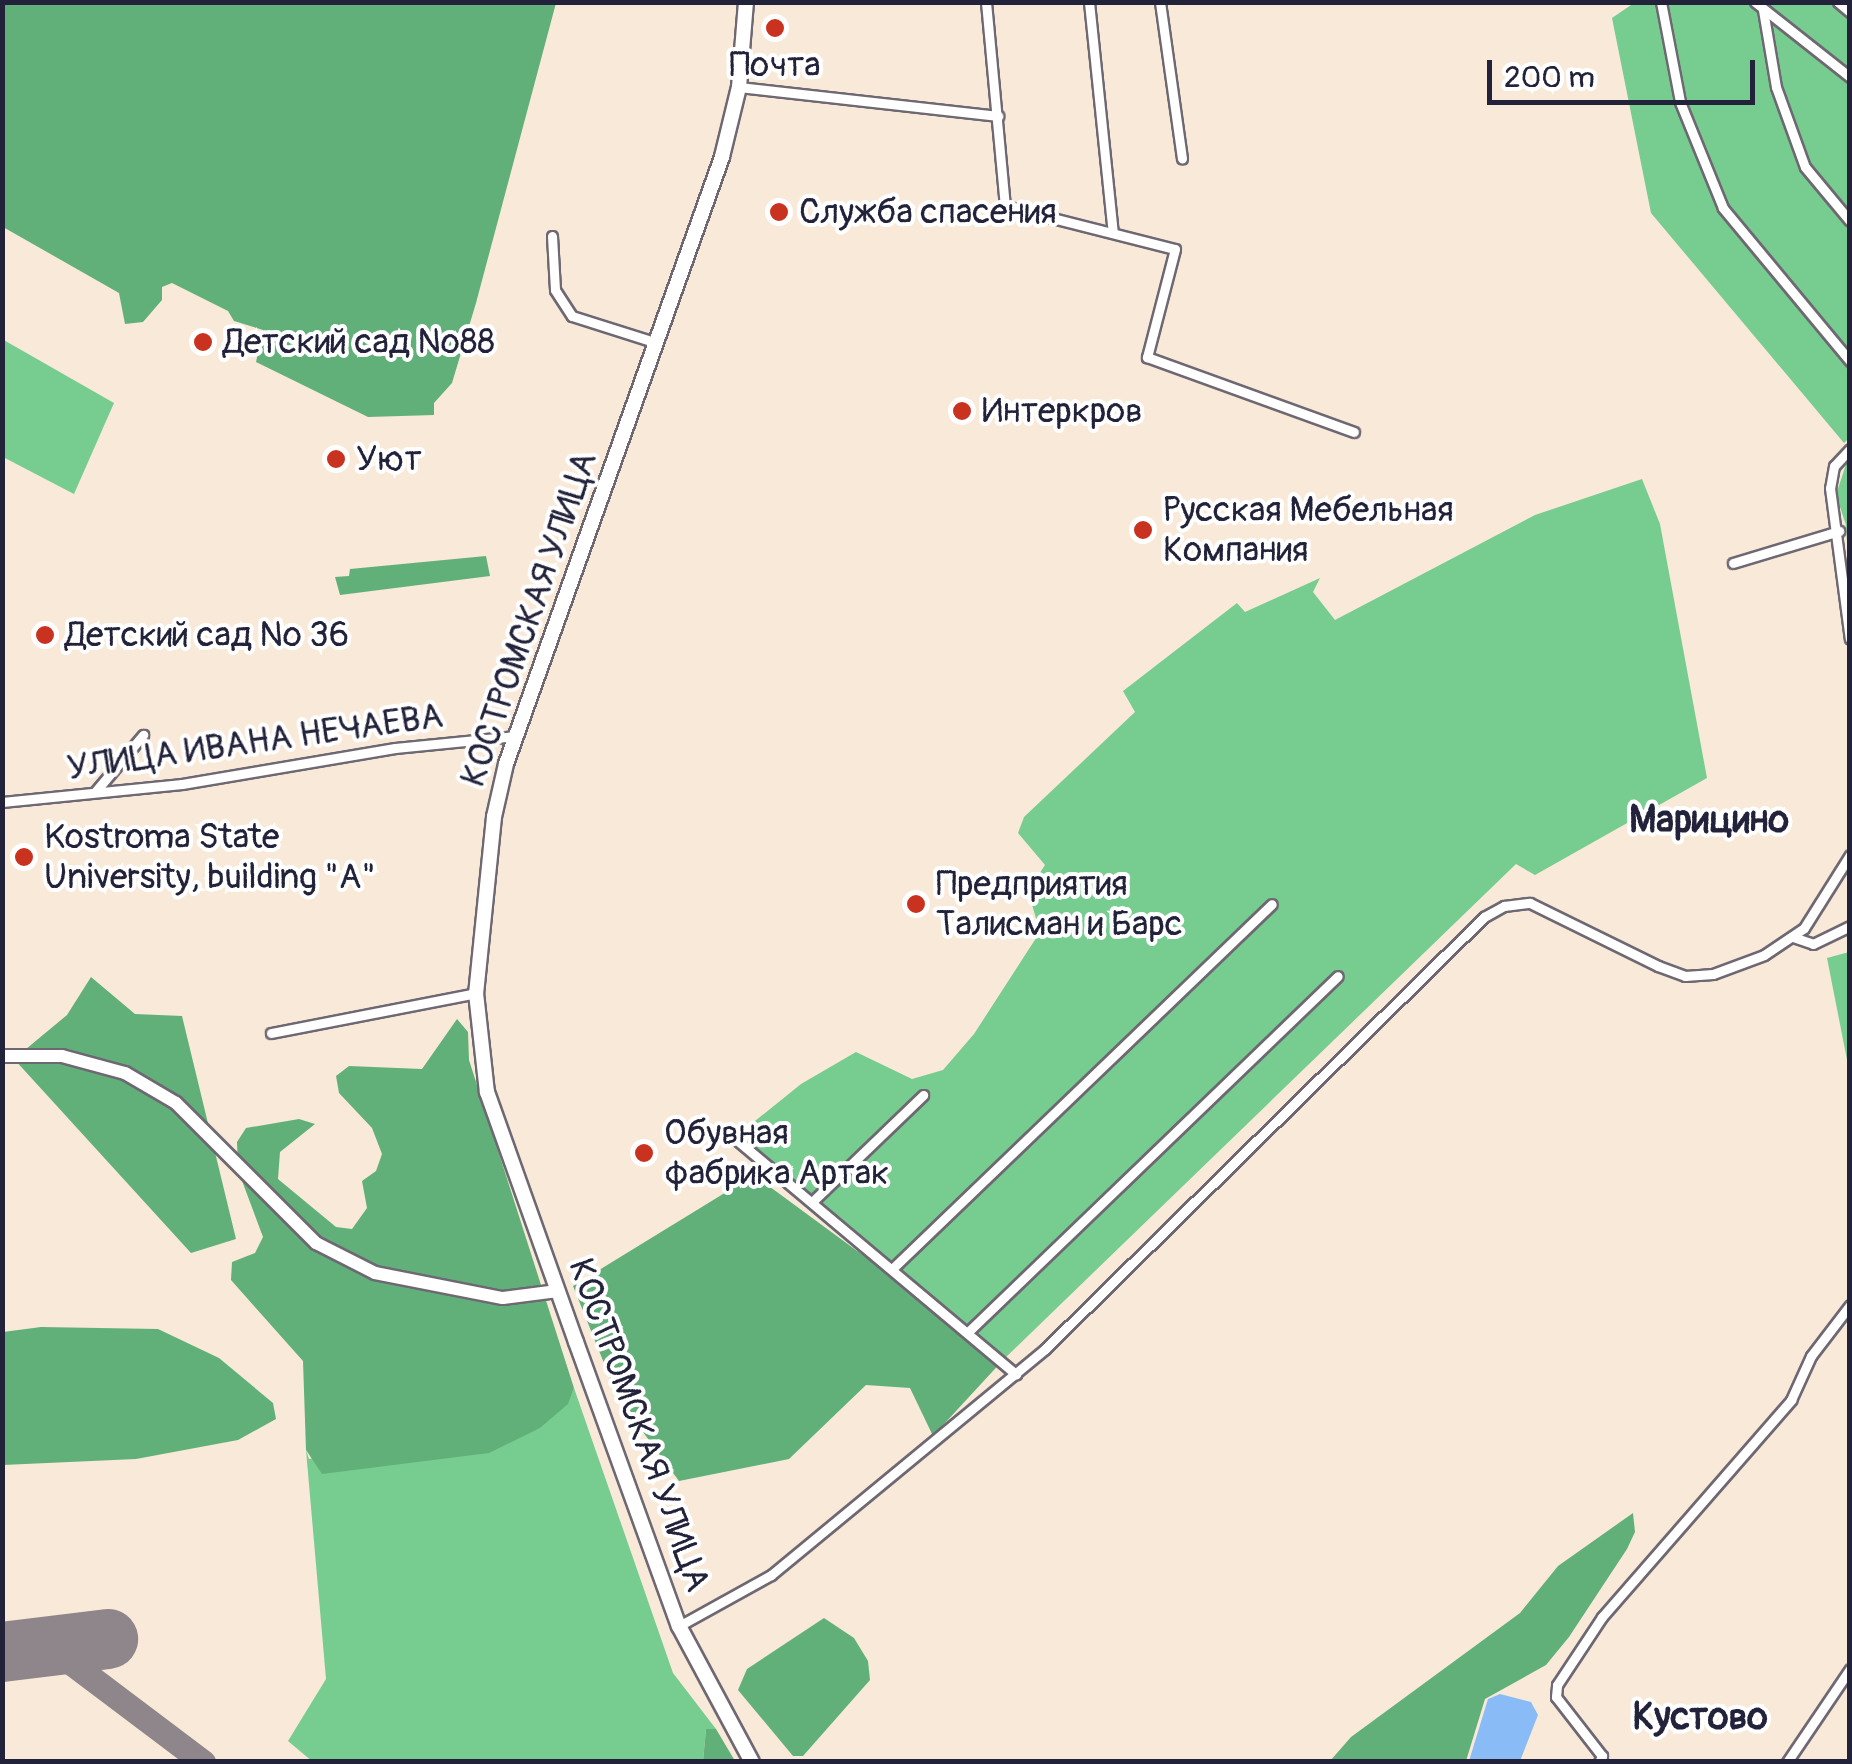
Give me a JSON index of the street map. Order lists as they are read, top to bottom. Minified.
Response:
{"streets":{"main road":["КОСТРОМСКАЯ УЛИЦА"],"street":["УЛИЦА ИВАНА НЕЧАЕВА"]},"crossings":[["КОСТРОМСКАЯ УЛИЦА","УЛИЦА ИВАНА НЕЧАЕВА"]],"districts":["Марицино","Кустово"],"places":["Почта","Служба спасения","Детский сад №88","Интеркров","Уют","Русская Мебельная Компания","Детский сад № 36","Kostroma State University, building \"A\"","Предприятия Талисман и Барс","Обувная фабрика Артак"],"scale_bar":"200 m"}
